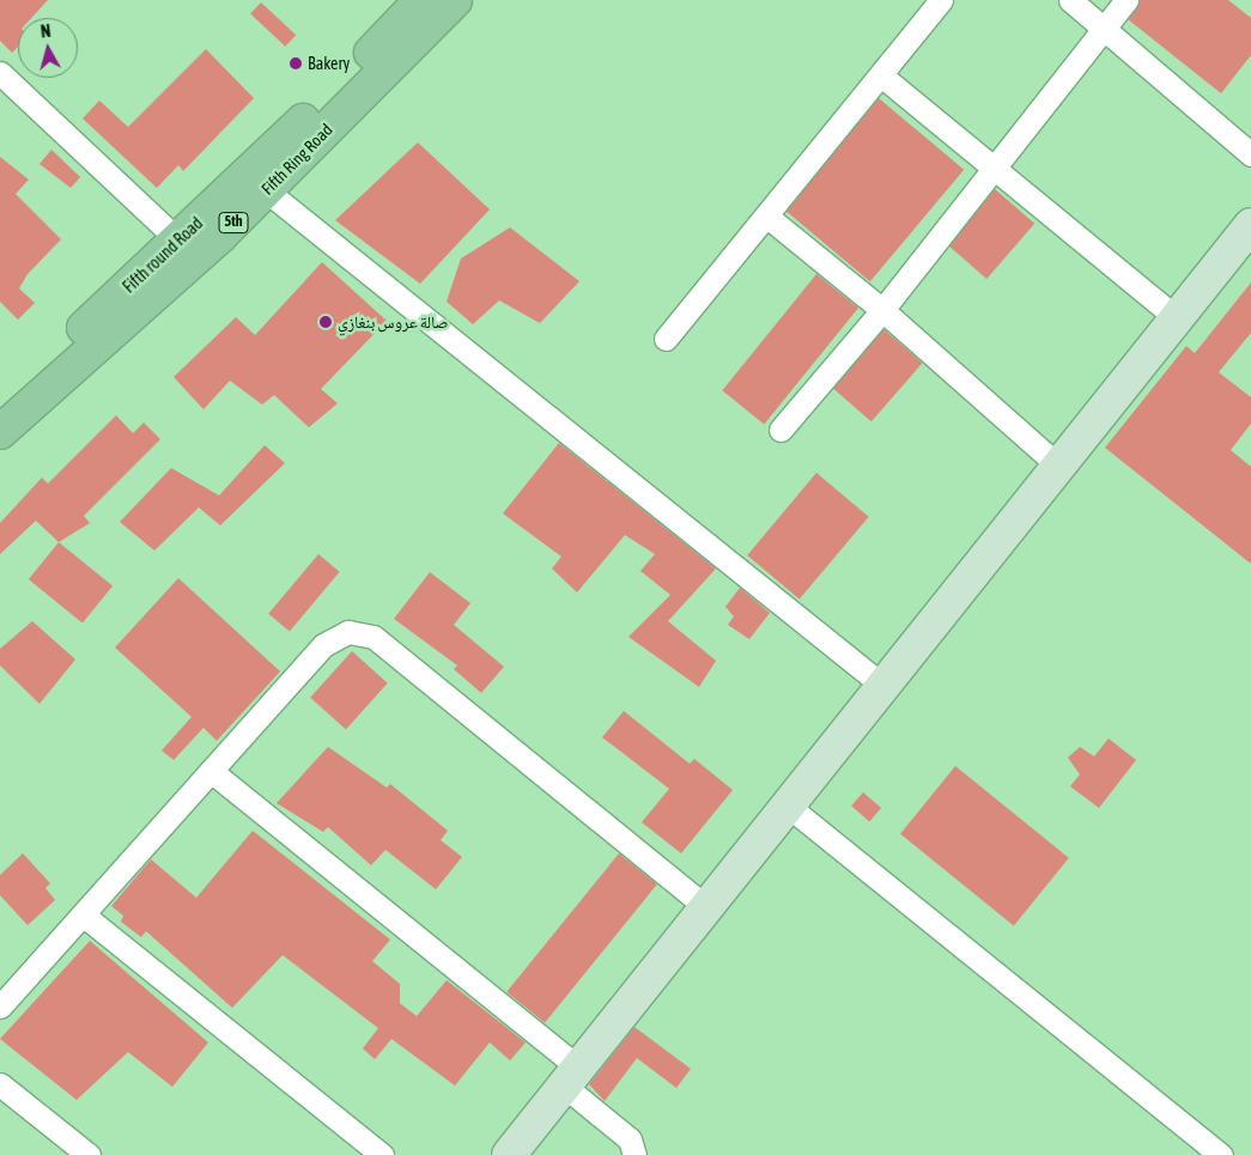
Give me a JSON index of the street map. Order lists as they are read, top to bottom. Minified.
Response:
{"streets":{"main road":["Fifth Ring Road","5th","Fifth round Road"]},"places":["Bakery","صالة عروس بنغازي"],"north":"top"}
